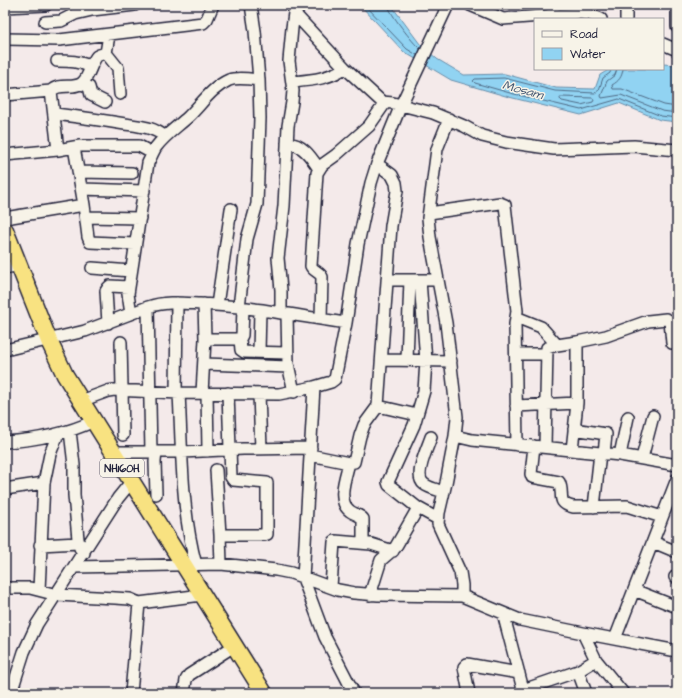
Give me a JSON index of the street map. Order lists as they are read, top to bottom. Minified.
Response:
{"streets":{"highway":["NH160H"]},"water":["Mosam"],"legend":["Road","Water"]}
